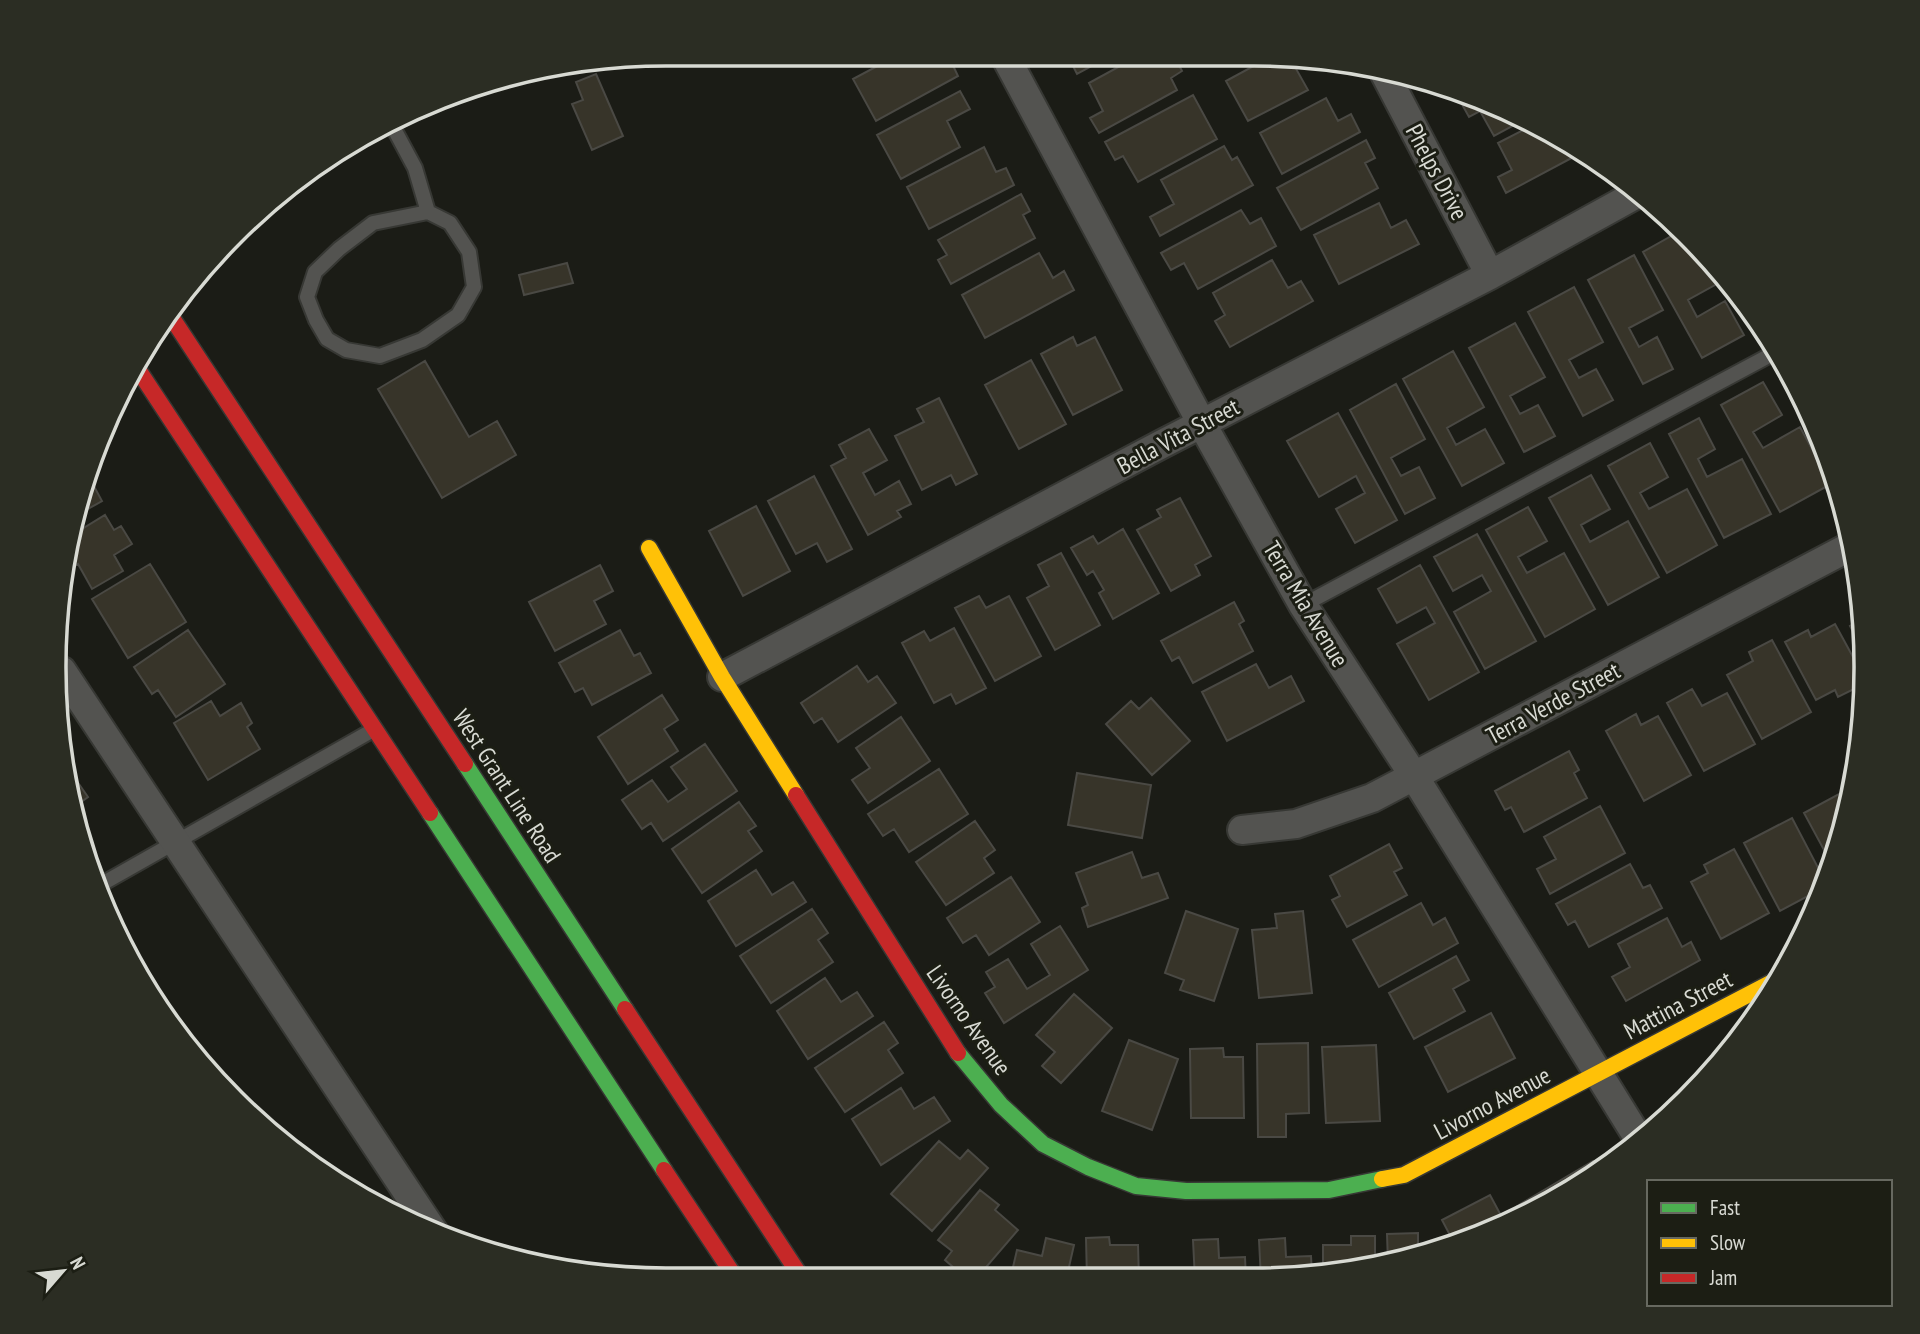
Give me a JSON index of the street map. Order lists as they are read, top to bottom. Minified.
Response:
{"streets":{"main road":["West Grant Line Road","Mattina Street","Livorno Avenue"],"street":["Phelps Drive","Bella Vita Street","Terra Mia Avenue","Terra Verde Street"]},"crossings":[["Phelps Drive","Bella Vita Street"],["Bella Vita Street","Terra Mia Avenue"],["Bella Vita Street","Livorno Avenue"],["Terra Mia Avenue","Terra Verde Street"],["Terra Mia Avenue","Mattina Street"],["Terra Mia Avenue","Livorno Avenue"],["Mattina Street","Livorno Avenue"]],"legend":["Fast","Slow","Jam"],"north":"top right"}
